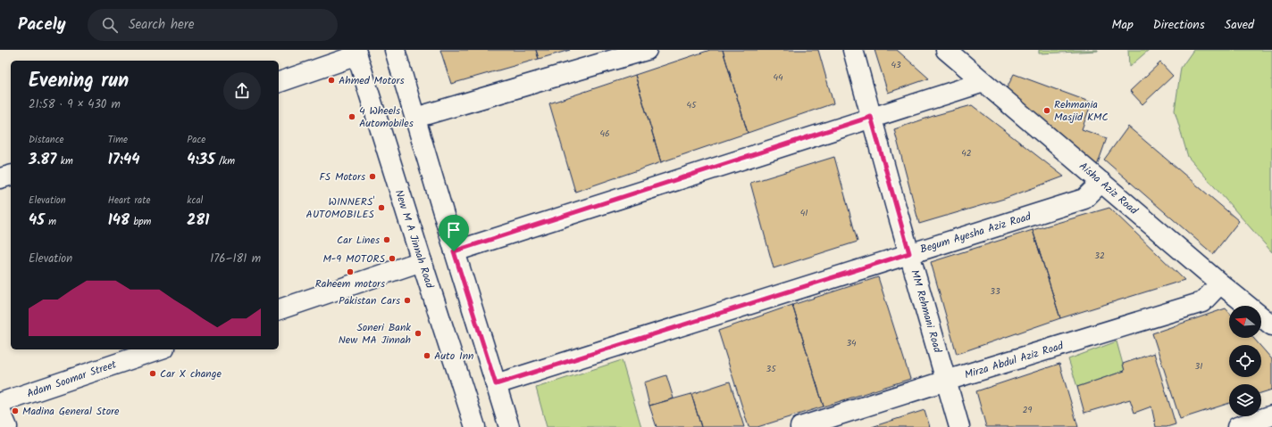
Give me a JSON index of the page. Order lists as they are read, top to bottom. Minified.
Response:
{"streets":{"street":["Aisha Aziz Road","Begum Ayesha Aziz Road","New M A Jinnah Road","MM Rehmani Road","Mirza Abdul Aziz Road","Adam Soomar Street"]},"crossings":[["Aisha Aziz Road","Begum Ayesha Aziz Road"],["Aisha Aziz Road","Mirza Abdul Aziz Road"],["Begum Ayesha Aziz Road","MM Rehmani Road"],["MM Rehmani Road","Mirza Abdul Aziz Road"]],"places":["Ahmed Motors","Rehmania Masjid KMC","4 Wheels Automobiles","FS Motors","WINNERS' AUTOMOBILES","Car Lines","M-9 MOTORS","Raheem motors","Pakistan Cars","Soneri Bank New MA Jinnah","Auto Inn","Car X change","Madina General Store"],"house_numbers":["43","44","45","46","42","41","32","33","34","31","35","29"],"north":"left","page":{"header":"Pacely","search":"Search here","nav":["Map","Directions","Saved"],"heading":["Evening run","21:58 · 9 × 430 m"],"stats":[["Distance","3.87 km"],["Time","17:44"],["Pace","4:35 /km"],["Elevation","45 m"],["Heart rate","148 bpm"],["kcal","281"]],"chart":["Elevation","176–181 m"]}}
